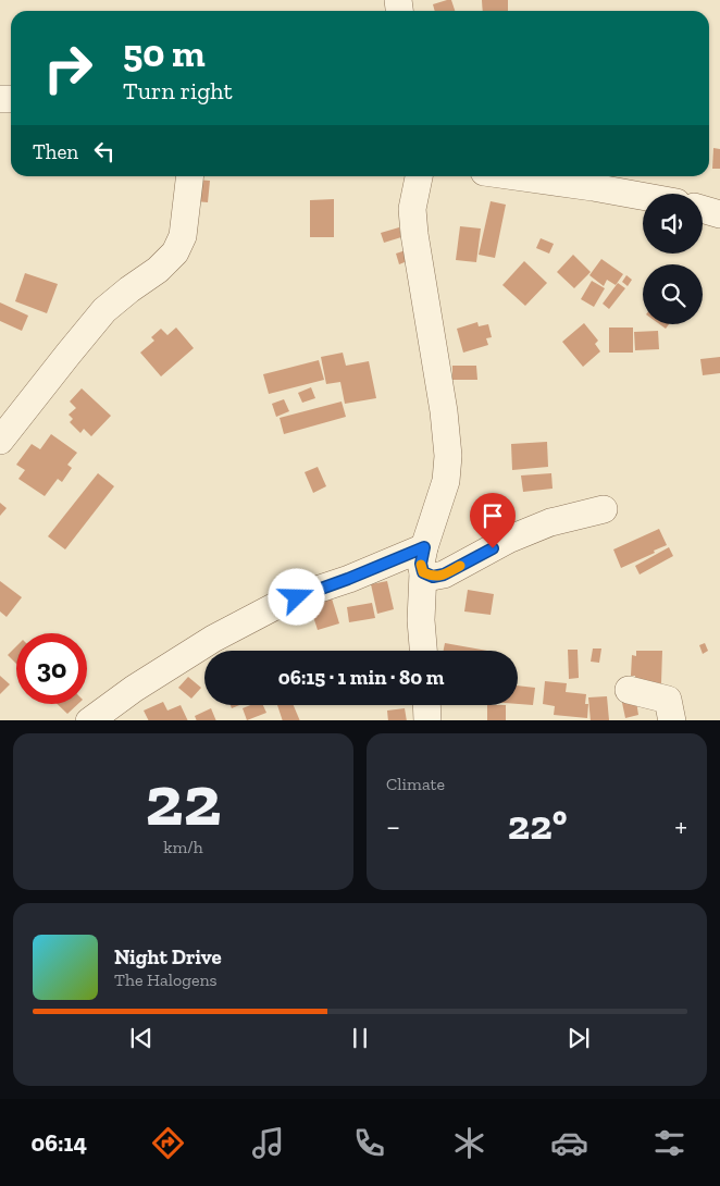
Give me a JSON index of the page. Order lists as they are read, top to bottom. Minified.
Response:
{"page":{"turn":["50 m","Turn right"],"then":"Then","limit":"30","trip":"06:15 · 1 min · 80 m","tile":[["22","km/h"],"Climate"],"heat":["−","22°","+"],"song":["Night Drive","The Halogens"],"tabs":"06:14"}}
